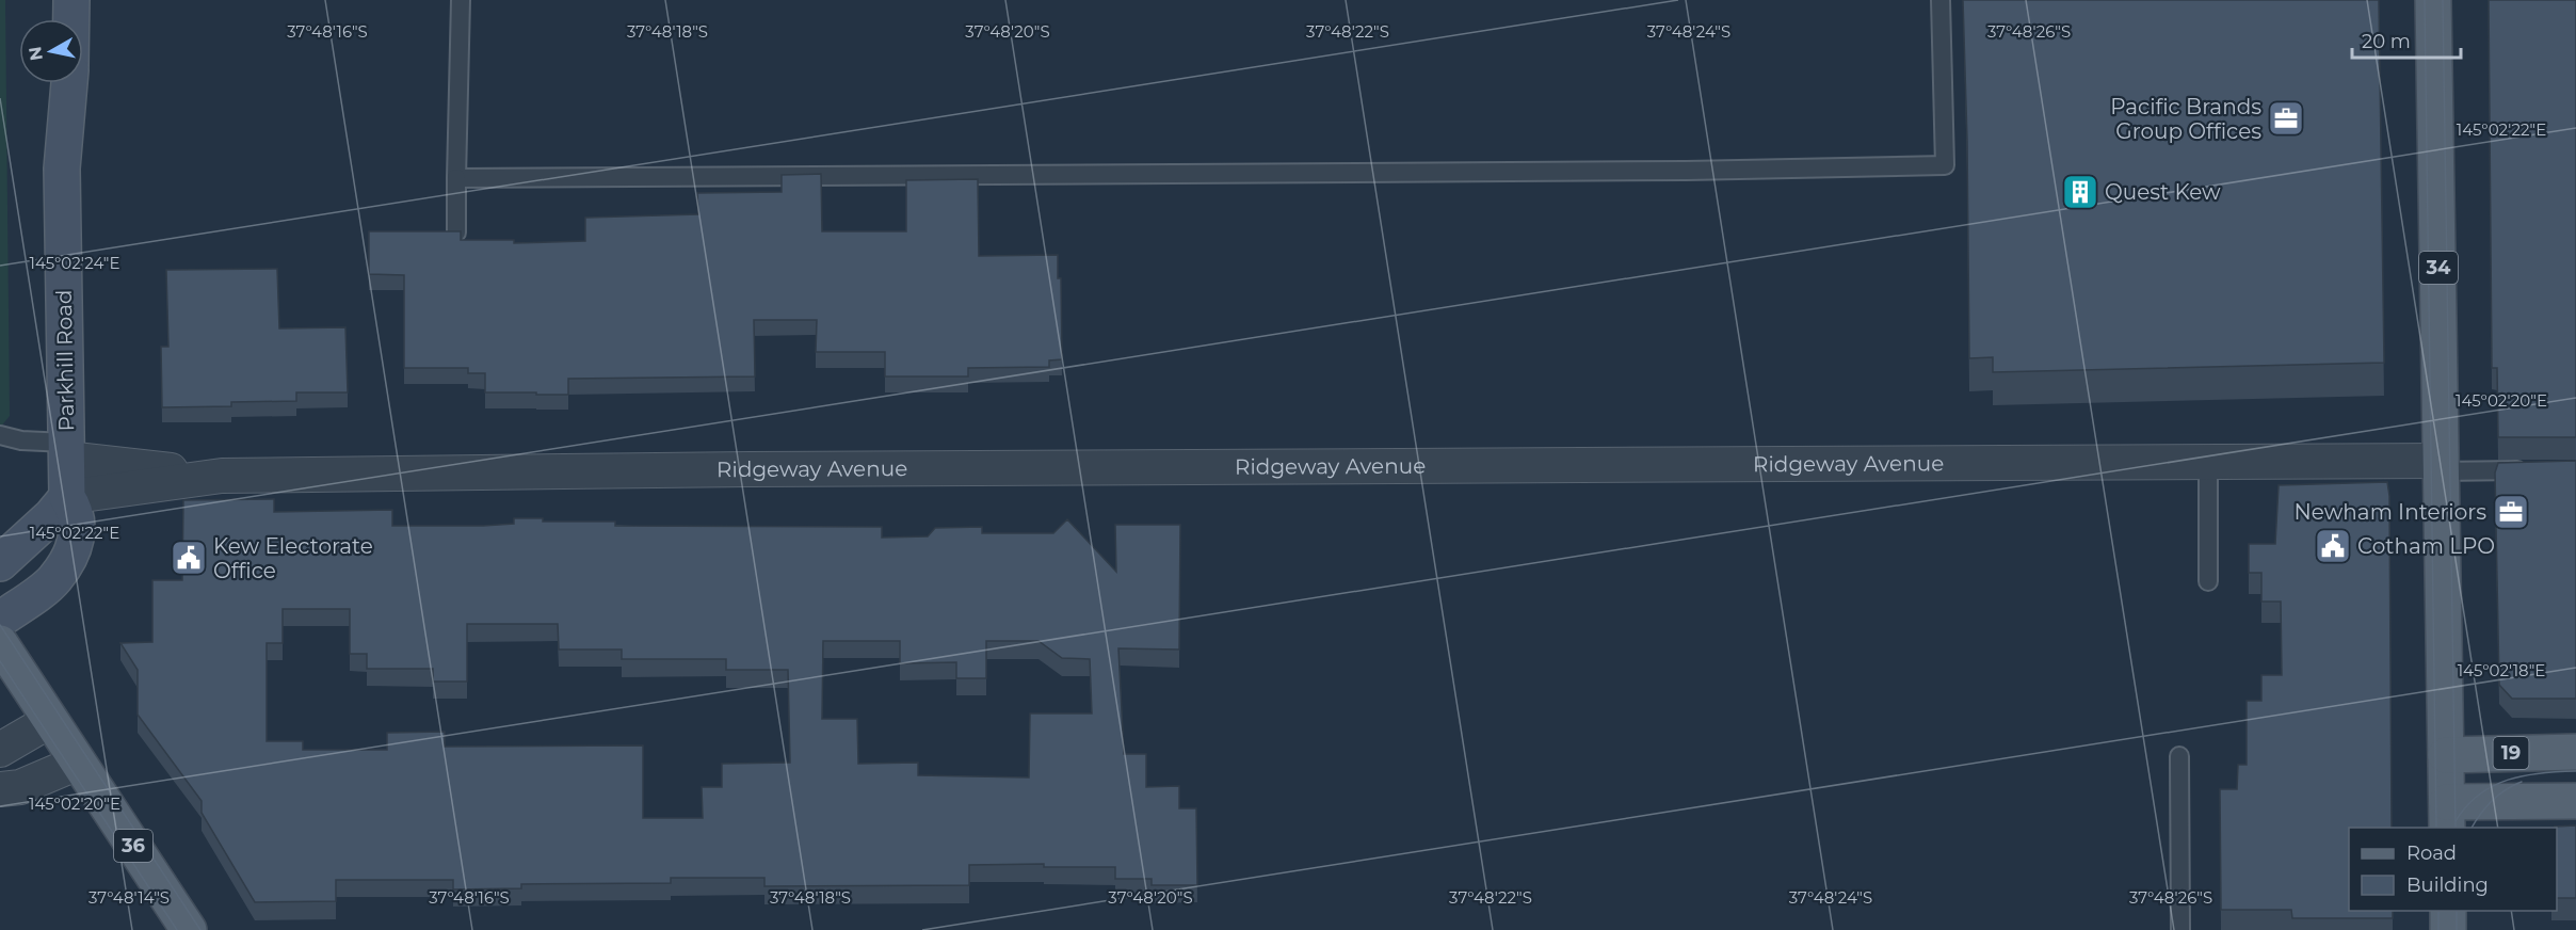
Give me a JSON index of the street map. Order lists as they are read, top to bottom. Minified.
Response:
{"streets":{"main road":["34","19","36"],"street":["Parkhill Road","Ridgeway Avenue"]},"crossings":[["34","Ridgeway Avenue"],["34","19"],["Parkhill Road","Ridgeway Avenue"]],"places":{"office":["Pacific Brands Group Offices","Newham Interiors"],"building":["Quest Kew"],"public building":["Cotham LPO","Kew Electorate Office"]},"legend":["Road","Building"],"scale_bar":"20 m","north":"left","coordinates":["37°48'16\"S","37°48'18\"S","37°48'20\"S","37°48'22\"S","37°48'24\"S","37°48'26\"S","145°02'22\"E","145°02'24\"E","145°02'20\"E","145°02'18\"E","37°48'14\"S"]}
